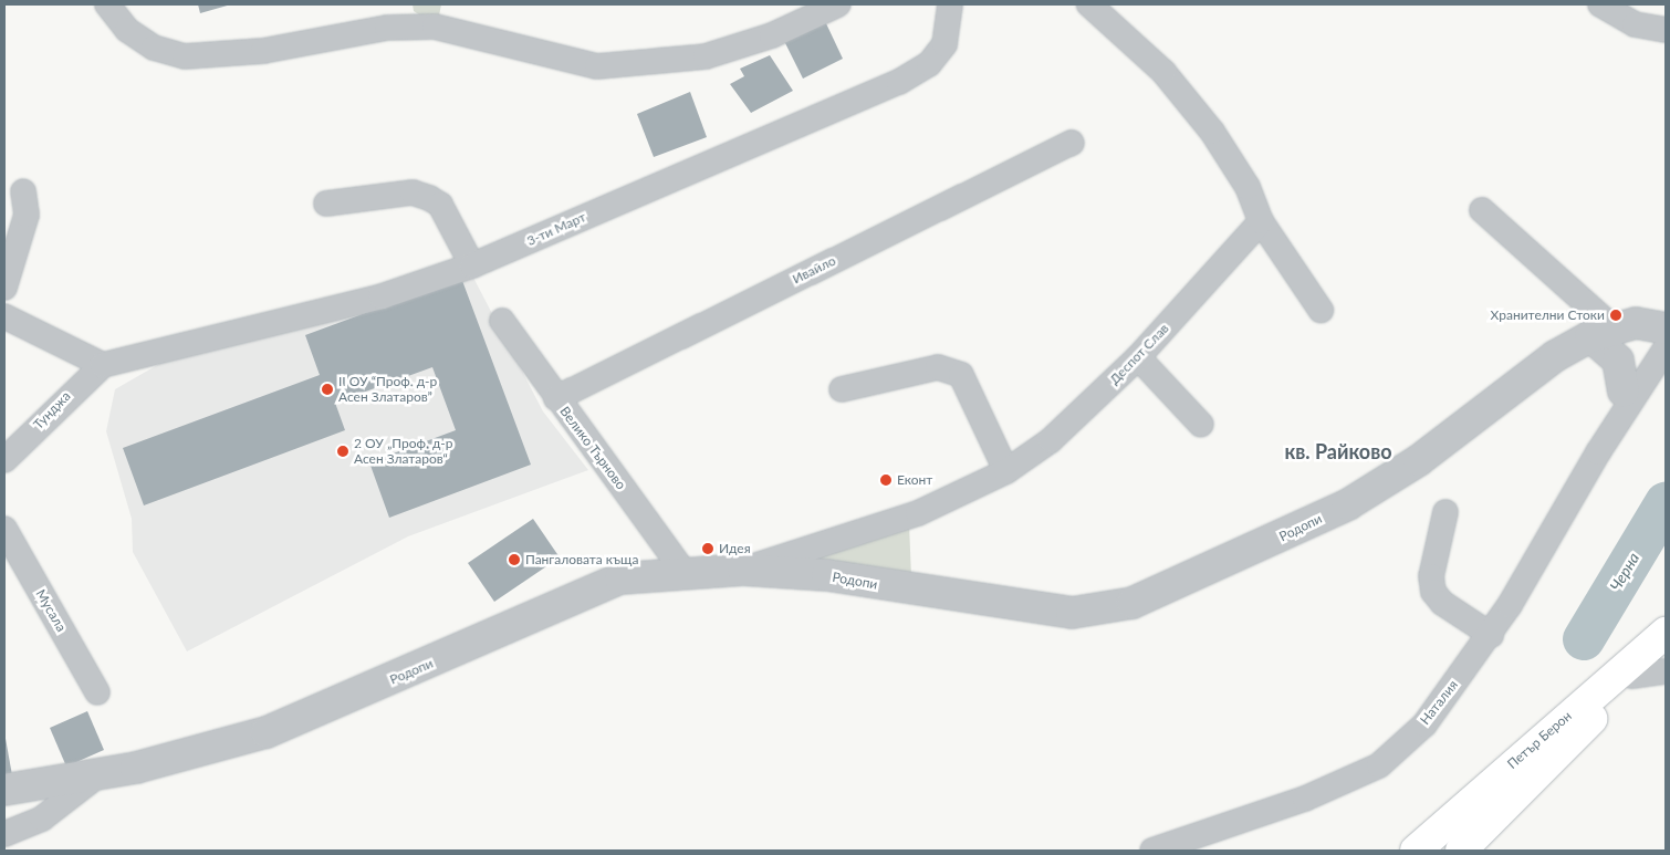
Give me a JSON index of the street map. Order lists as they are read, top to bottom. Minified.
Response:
{"streets":{"main road":["Петър Берон"],"street":["3-ти Март","Ивайло","Деспот Слав","Тунджа","Велико Търново","Родопи","Мусала","Наталия"]},"crossings":[["3-ти Март","Тунджа"],["Ивайло","Велико Търново"],["Деспот Слав","Родопи"],["Велико Търново","Родопи"]],"districts":["кв. Райково"],"water":["Черна"],"places":["Хранителни Стоки","II ОУ “Проф. д-р Асен Златаров”","2 ОУ „Проф. д-р Асен Златаров“","Еконт","Идея","Пангаловата къща"]}
